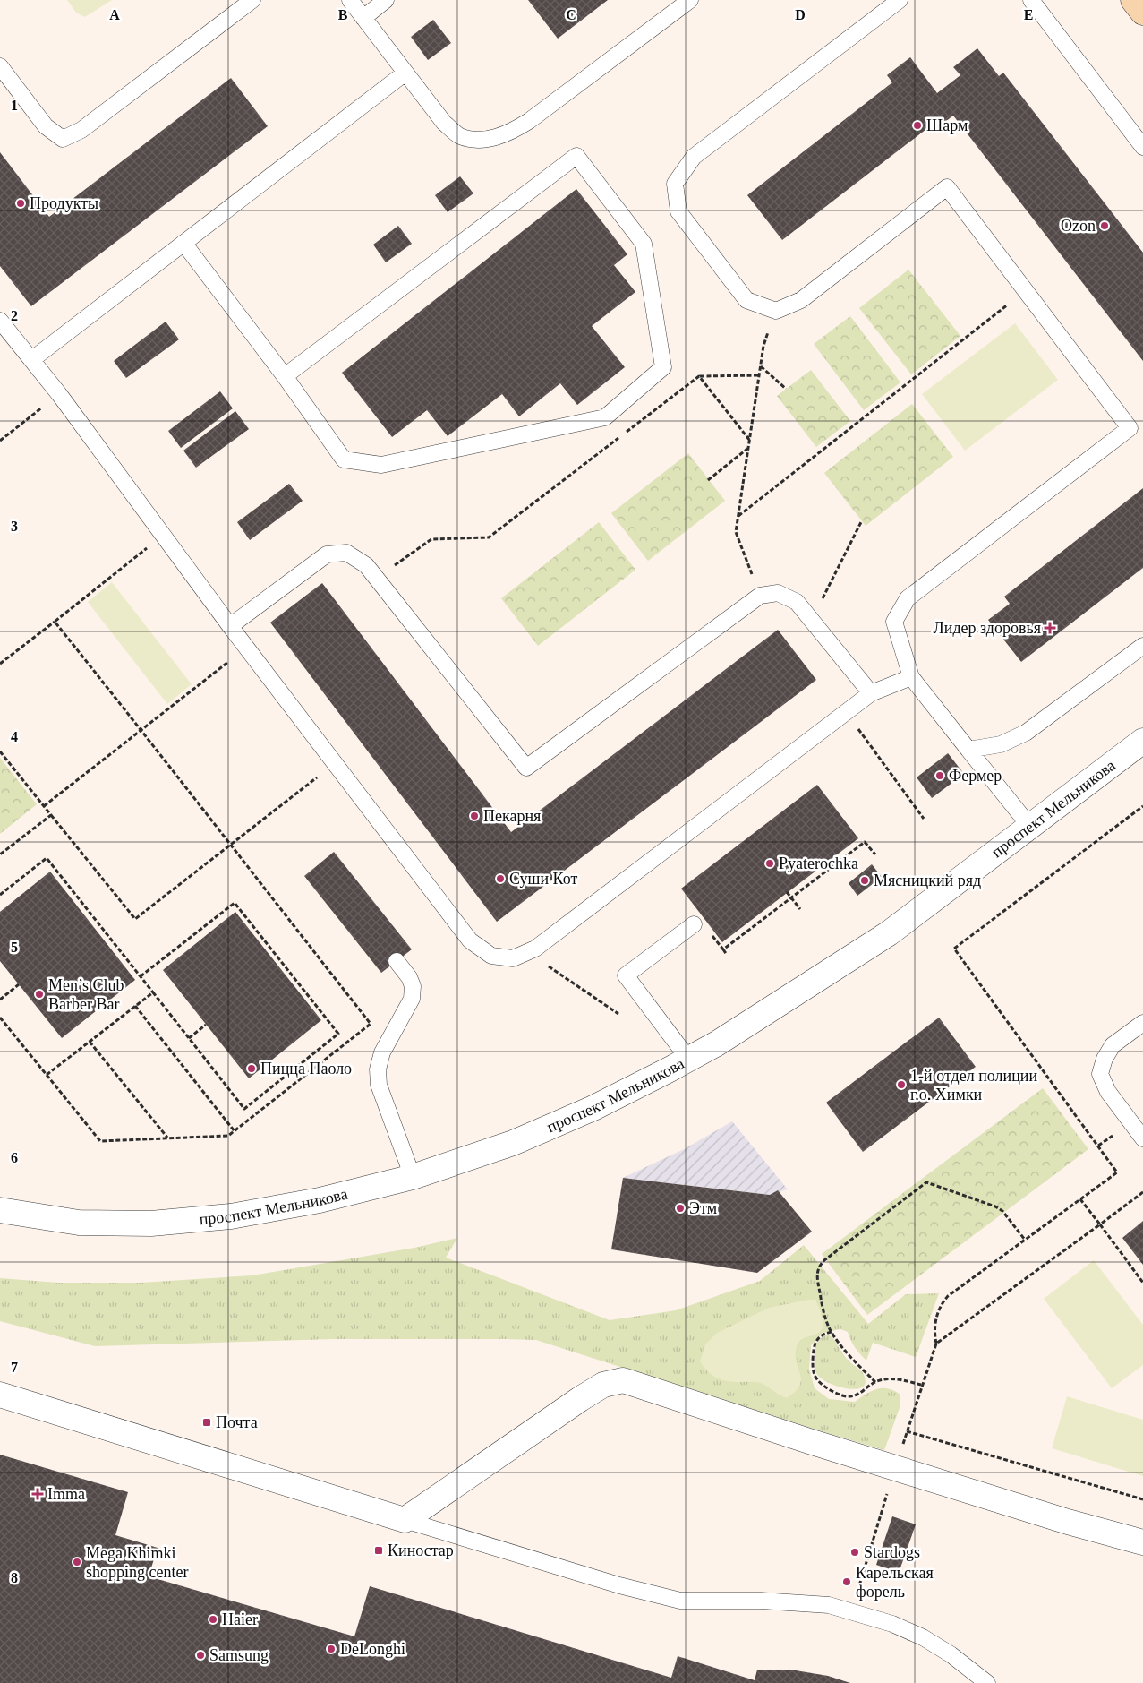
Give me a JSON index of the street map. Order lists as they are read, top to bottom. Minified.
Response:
{"streets":{"street":["проспект Мельникова"]},"places":{"other":["Шарм","Продукты","Ozon","Фермер","Пекарня","Pyaterochka","Суши Кот","Мясницкий ряд","Men’s Club Barber Bar","Пицца Паоло","1-й отдел полиции г.о. Химки","Этм","Stardogs","Mega Khimki shopping center","Карельская форель","Haier","DeLonghi","Samsung"],"health":["Лидер здоровья","Imma"],"transit":["Почта","Киностар"]},"grid":{"columns":["A","B","C","D","E"],"rows":["1","2","3","4","5","6","7","8"]}}
